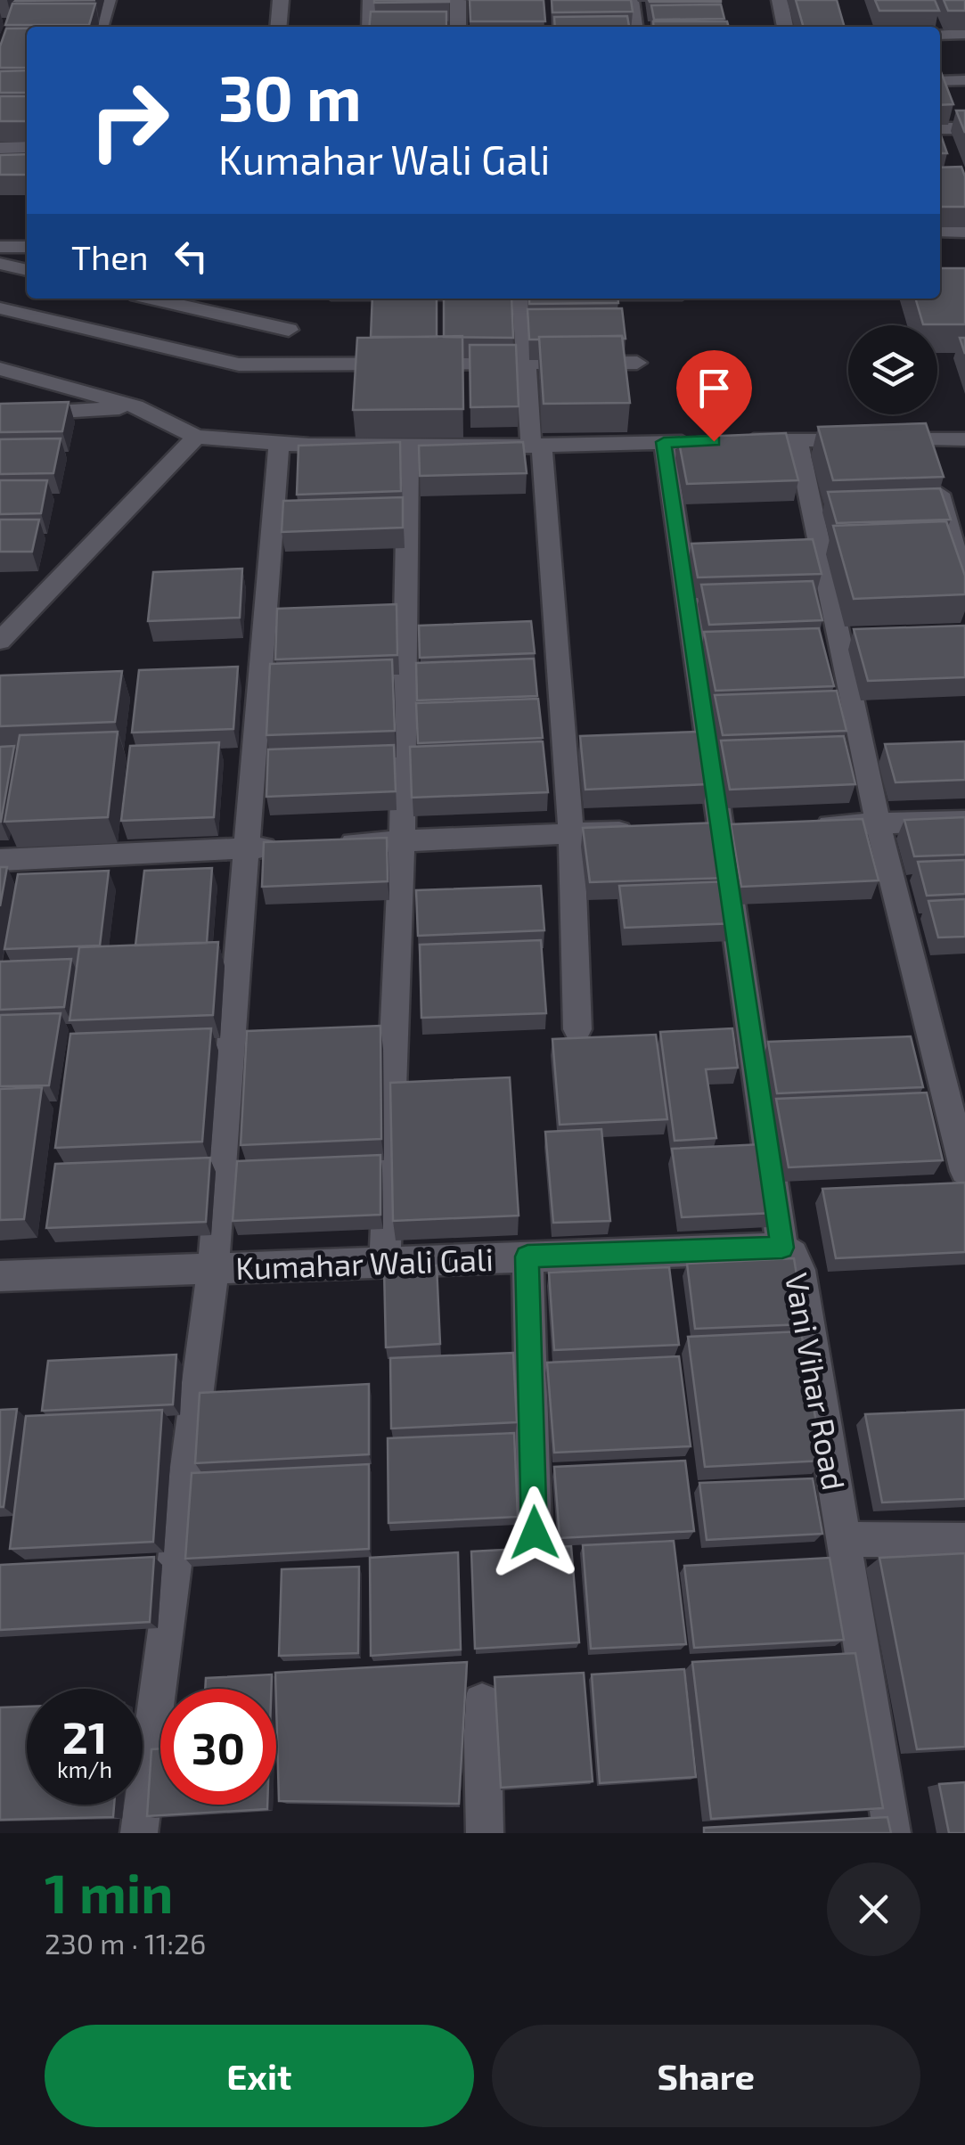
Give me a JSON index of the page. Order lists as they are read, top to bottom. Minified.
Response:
{"streets":{"street":["Kumahar Wali Gali","Vani Vihar Road"]},"crossings":[["Kumahar Wali Gali","Vani Vihar Road"]],"page":{"turn":["30 m","Kumahar Wali Gali"],"then":"Then","speed":"21 km/h","limit":"30","heading":["1 min","230 m · 11:26"],"buttons":["Exit","Share"]}}
